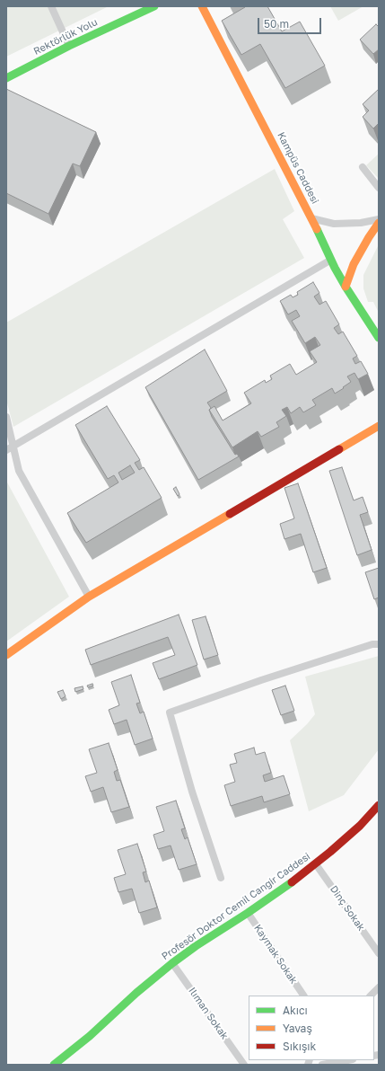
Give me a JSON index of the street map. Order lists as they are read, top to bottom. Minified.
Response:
{"streets":{"street":["Rektörlük Yolu","Kampüs Caddesi","Profesör Doktor Cemil Cangir Caddesi","Dinç Sokak","Kaymak Sokak","Ilıman Sokak"]},"crossings":[["Profesör Doktor Cemil Cangir Caddesi","Dinç Sokak"],["Profesör Doktor Cemil Cangir Caddesi","Kaymak Sokak"],["Profesör Doktor Cemil Cangir Caddesi","Ilıman Sokak"]],"legend":["Akıcı","Yavaş","Sıkışık"],"scale_bar":"50 m"}
